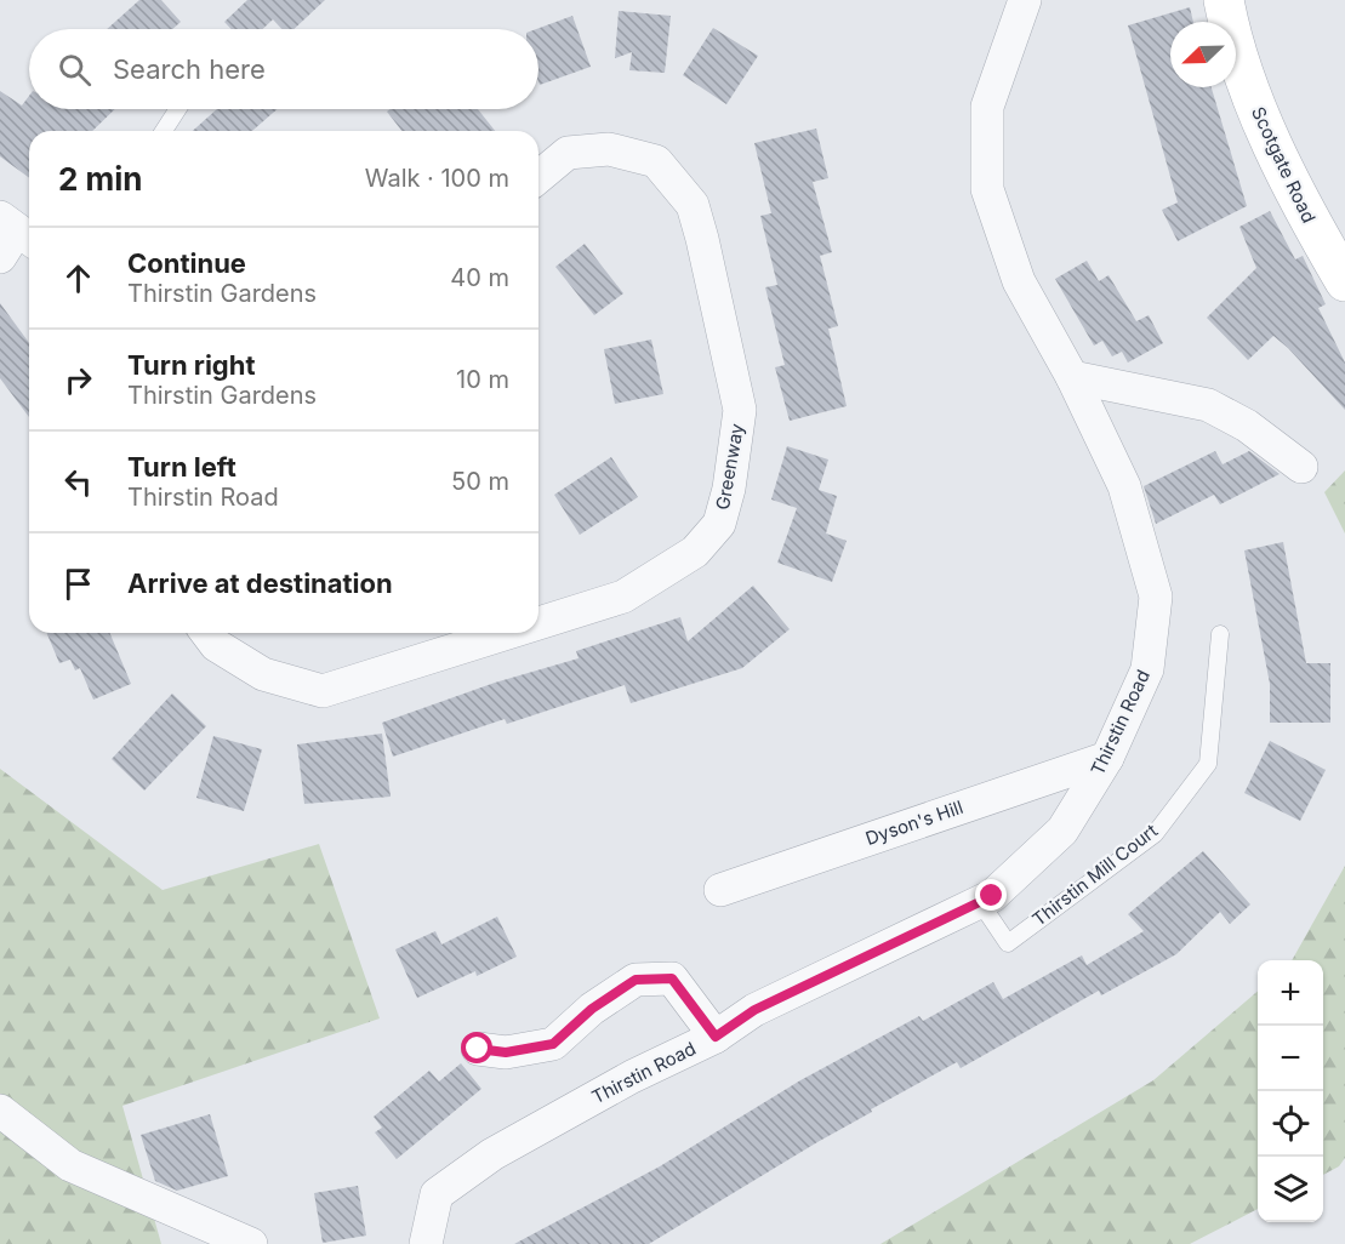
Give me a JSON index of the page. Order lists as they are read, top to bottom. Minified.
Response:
{"streets":{"street":["Scotgate Road","Greenway","Thirstin Road","Dyson's Hill"],"lane":["Thirstin Mill Court"]},"crossings":[["Thirstin Road","Dyson's Hill"],["Thirstin Road","Thirstin Mill Court"]],"north":"bottom left","page":{"search":"Search here","heading":["2 min","Walk · 100 m"],"list":[["Continue","Thirstin Gardens","40 m"],["Turn right","Thirstin Gardens","10 m"],["Turn left","Thirstin Road","50 m"],"Arrive at destination"],"map_buttons":["+","−"]}}
